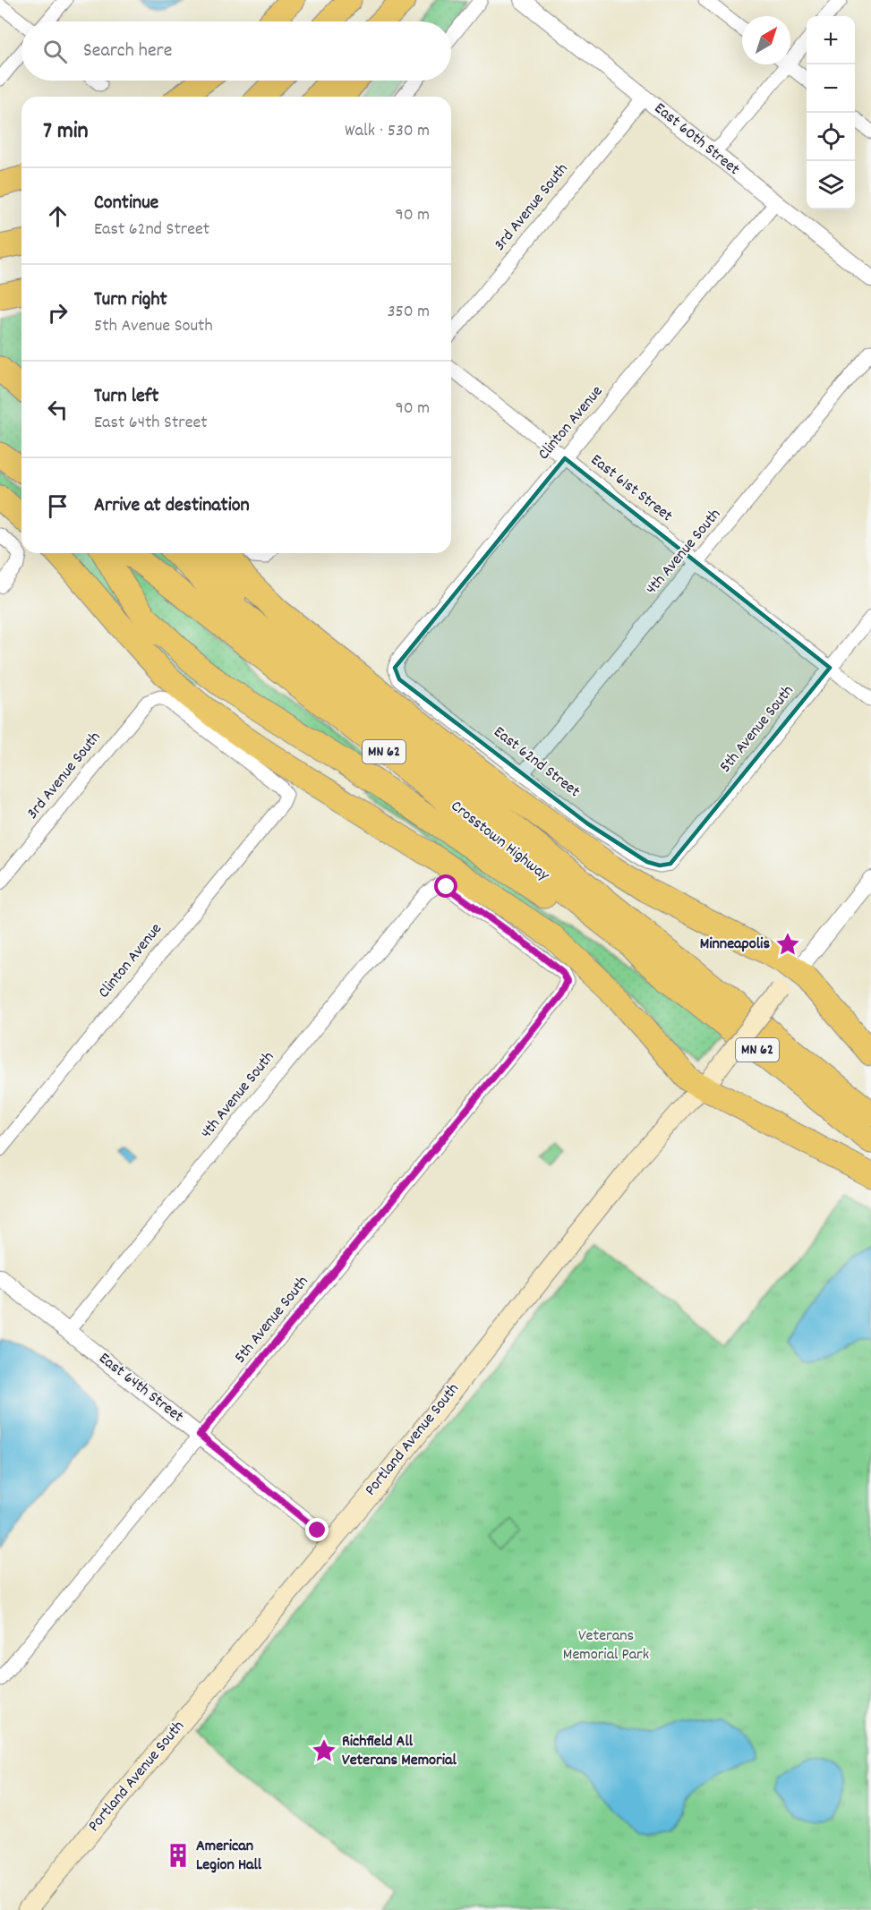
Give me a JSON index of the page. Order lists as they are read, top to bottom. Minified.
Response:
{"streets":{"highway":["MN 62","Crosstown Highway"],"main road":["Portland Avenue South"],"street":["East 60th Street","3rd Avenue South","Clinton Avenue","East 61st Street","4th Avenue South","5th Avenue South","East 62nd Street","East 64th Street"]},"crossings":[["East 60th Street","3rd Avenue South"],["East 60th Street","Clinton Avenue"],["3rd Avenue South","Clinton Avenue"],["Clinton Avenue","East 61st Street"],["Clinton Avenue","East 62nd Street"],["East 61st Street","4th Avenue South"],["East 61st Street","5th Avenue South"],["4th Avenue South","5th Avenue South"],["4th Avenue South","East 62nd Street"],["4th Avenue South","East 64th Street"],["5th Avenue South","East 62nd Street"],["5th Avenue South","East 64th Street"],["East 64th Street","Portland Avenue South"]],"parks":["Veterans Memorial Park"],"places":{"place":["Minneapolis","Richfield All Veterans Memorial"],"building":["American Legion Hall"]},"north":"top right","page":{"map_buttons":["+","−"],"search":"Search here","heading":["7 min","Walk · 530 m"],"list":[["Continue","East 62nd Street","90 m"],["Turn right","5th Avenue South","350 m"],["Turn left","East 64th Street","90 m"],"Arrive at destination"]}}
